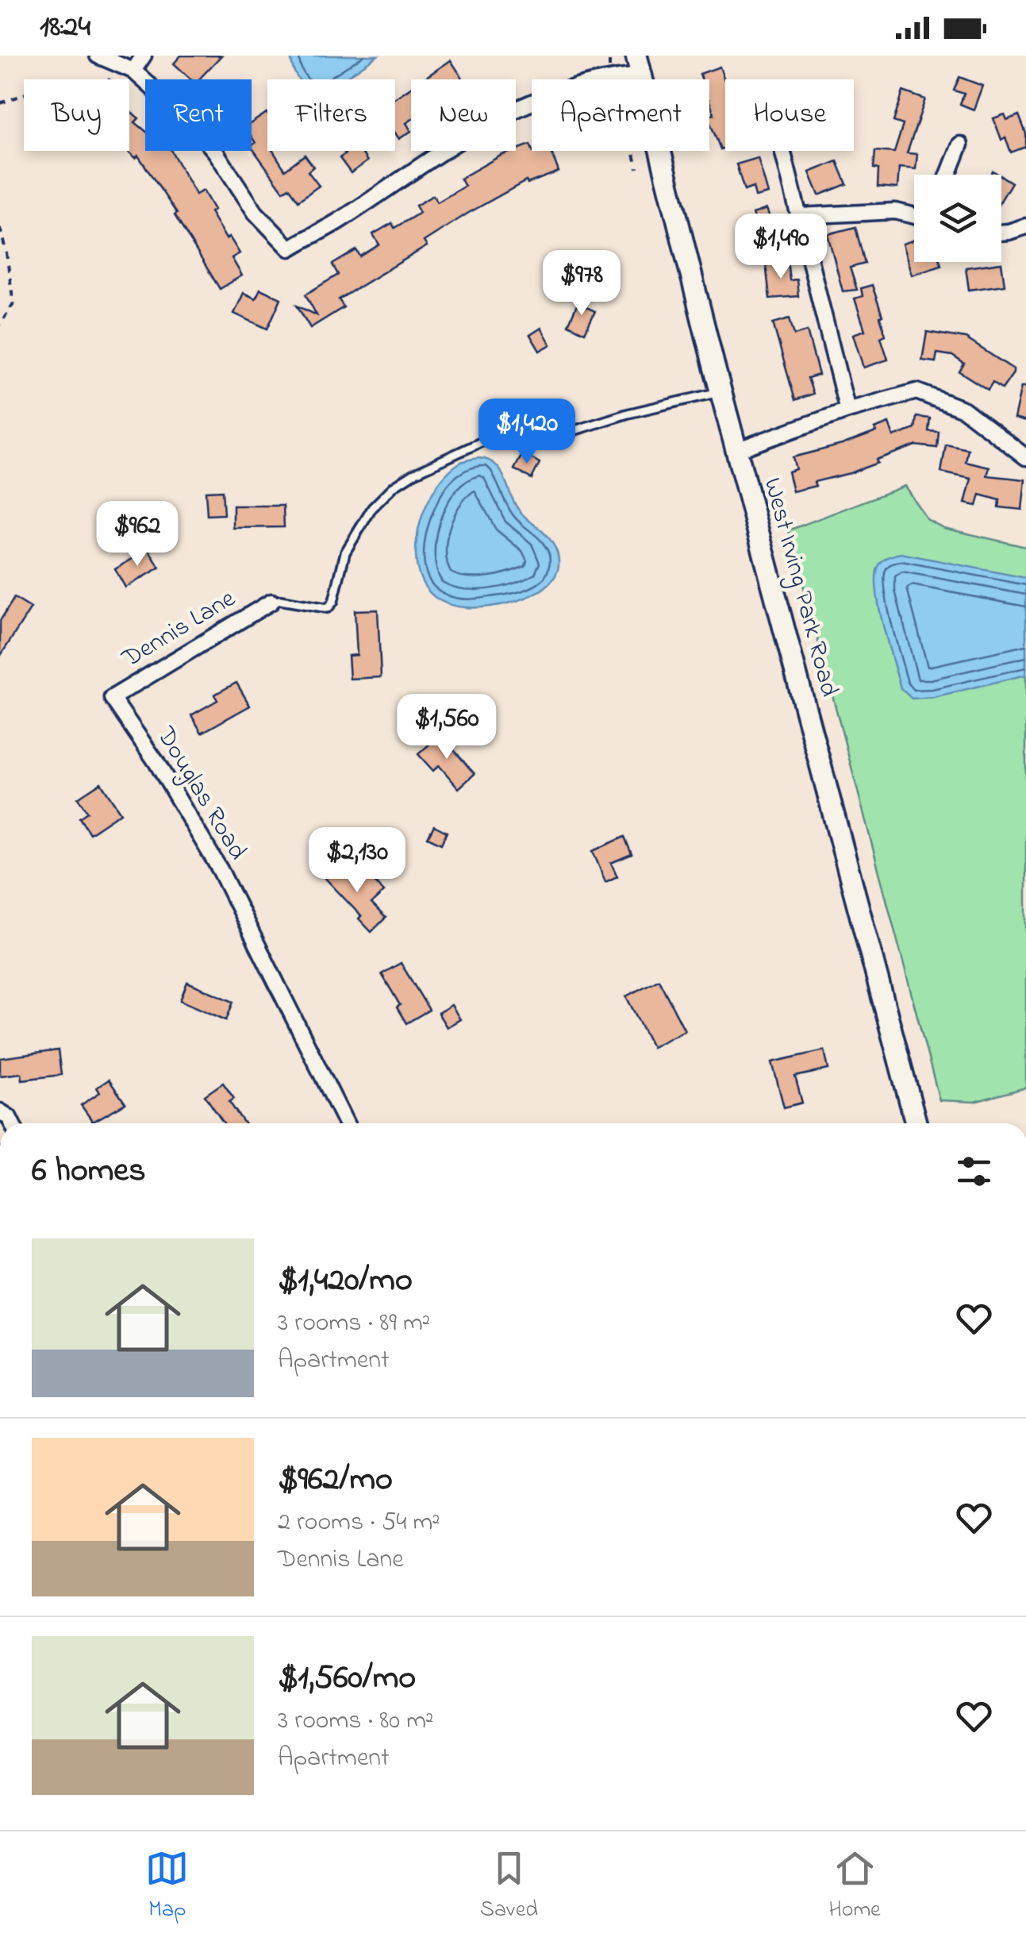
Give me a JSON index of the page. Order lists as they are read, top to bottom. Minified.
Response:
{"streets":{"main road":["West Irving Park Road"],"street":["Dennis Lane","Douglas Road"]},"crossings":[["Dennis Lane","Douglas Road"]],"page":{"status":"18:24","chip":["Buy","Rent","Filters","New","Apartment","House"],"price":["$1,490","$978","$1,420","$962","$1,560","$2,130"],"heading":"6 homes","list":[{"name":"$1,420/mo","note":"3 rooms · 89 m² · Apartment"},{"name":"$962/mo","note":"2 rooms · 54 m² · Dennis Lane"},{"name":"$1,560/mo","note":"3 rooms · 80 m² · Apartment"}],"tabs":["Map","Saved","Home"]}}
